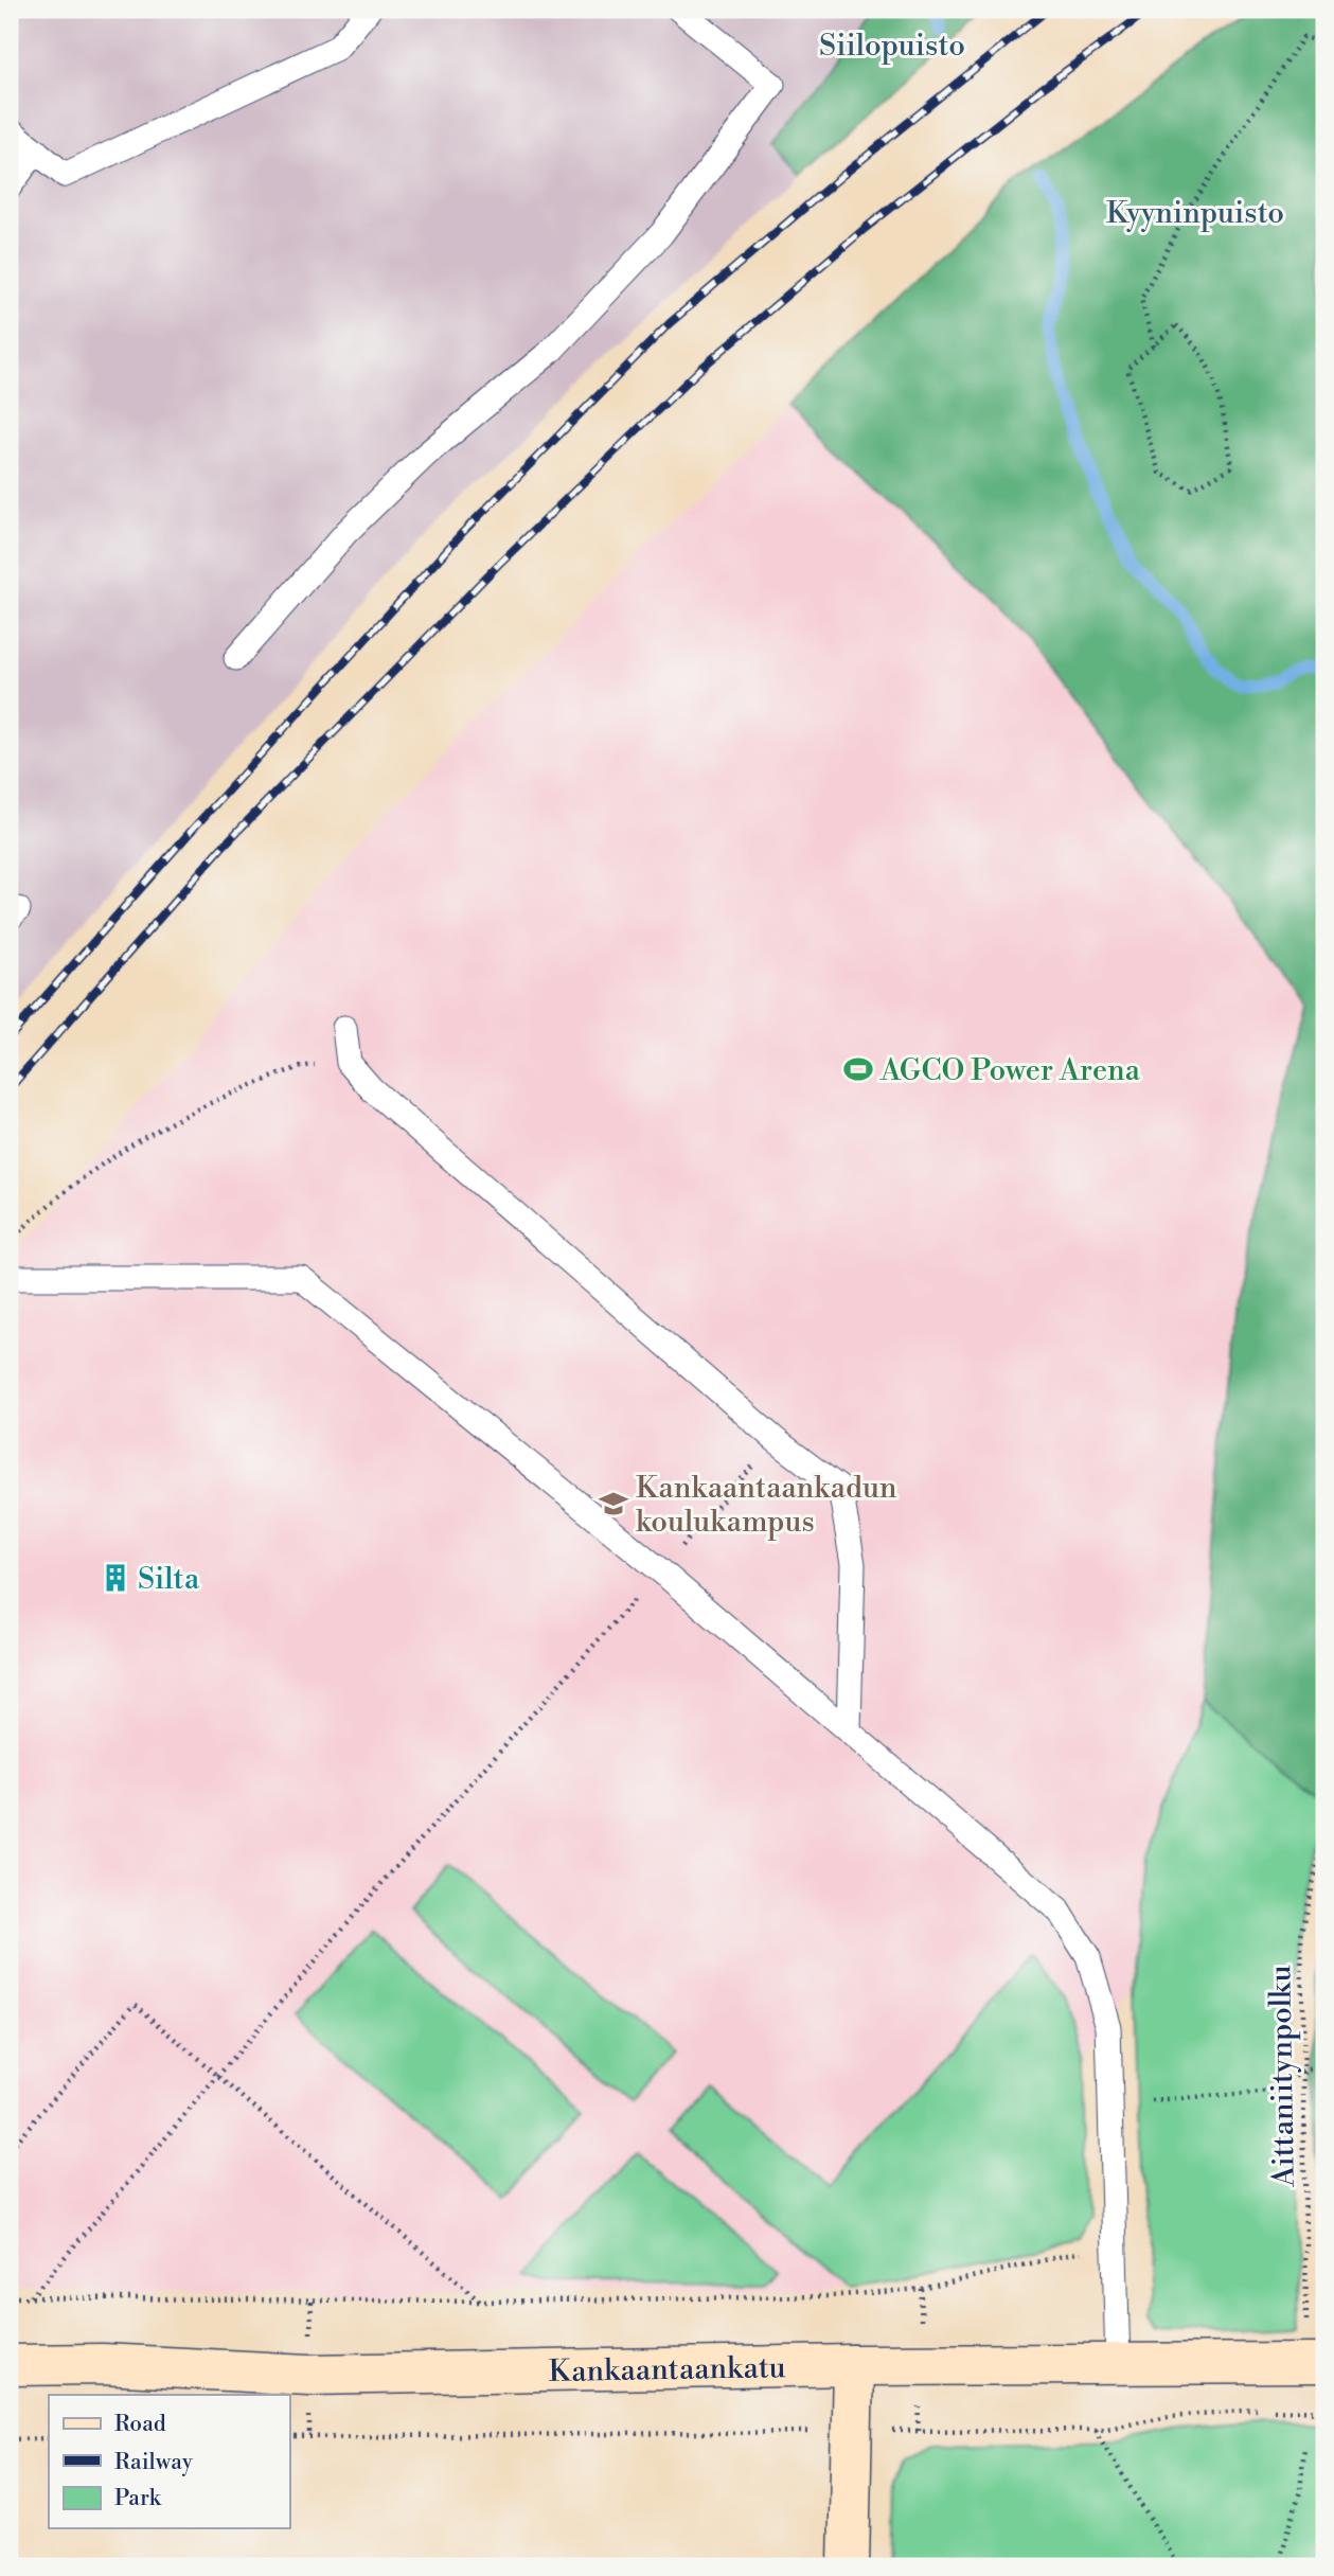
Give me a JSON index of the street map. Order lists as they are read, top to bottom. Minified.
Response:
{"streets":{"street":["Kankaantaankatu"],"path":["Aittaniitynpolku"]},"parks":["Siilopuisto","Kyyninpuisto"],"places":{"sports":["AGCO Power Arena"],"school or university":["Kankaantaankadun koulukampus"],"building":["Silta"]},"legend":["Road","Railway","Park"]}
